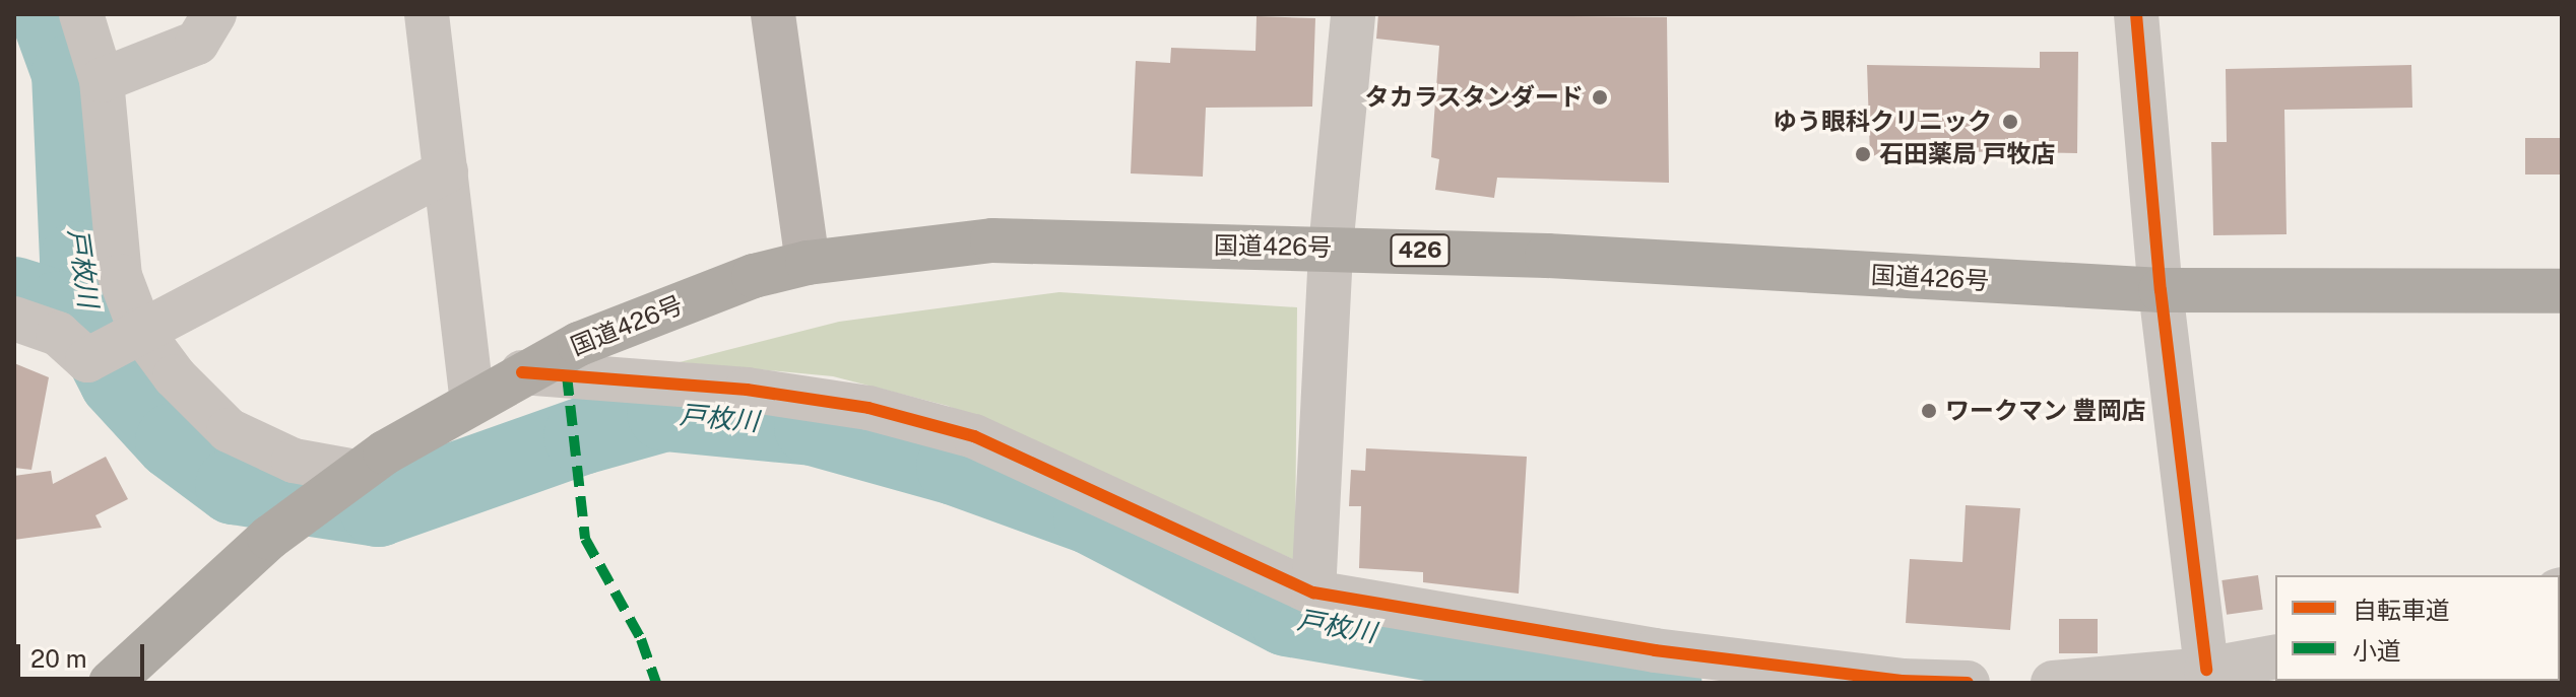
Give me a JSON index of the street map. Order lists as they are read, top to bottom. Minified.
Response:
{"streets":{"highway":["国道426号","426"]},"water":["戸枚川"],"places":["タカラスタンダード","ゆう眼科クリニック","石田薬局 戸牧店","ワークマン 豊岡店"],"legend":["自転車道","小道"],"scale_bar":"20 m"}
